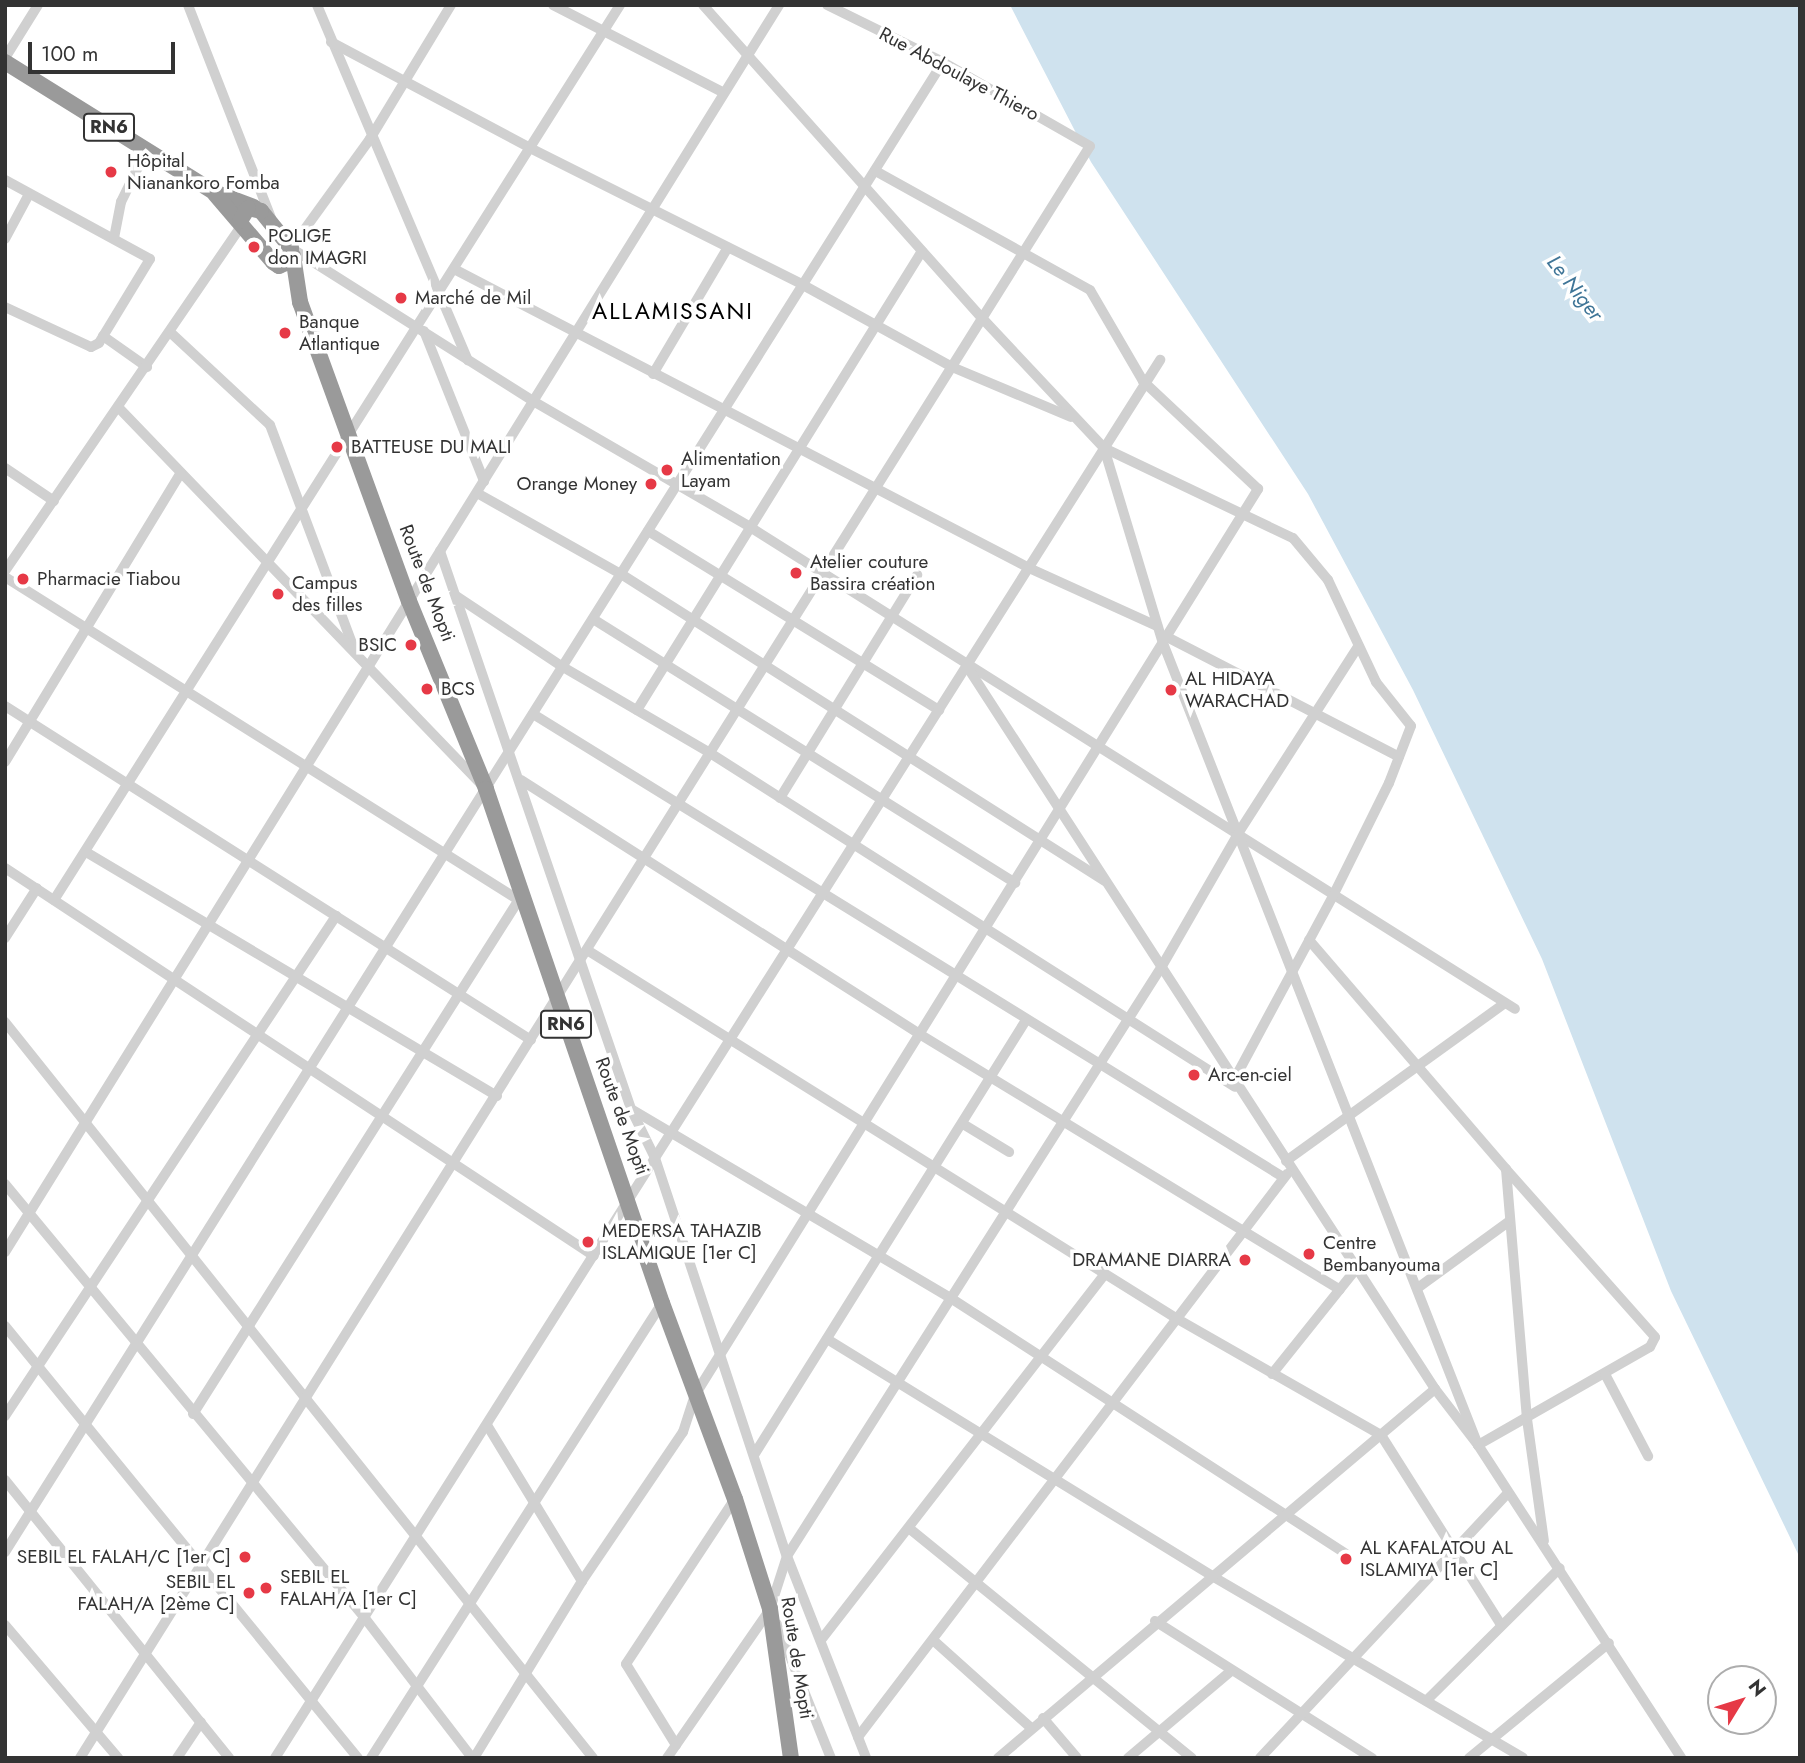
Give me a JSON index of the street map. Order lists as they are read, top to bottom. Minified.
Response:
{"streets":{"highway":["RN6","Route de Mopti"],"street":["Rue Abdoulaye Thiero"]},"crossings":[["RN6","Route de Mopti"]],"districts":["ALLAMISSANI"],"water":["Le Niger"],"places":["Hôpital Nianankoro Fomba","POLIGE don IMAGRI","Marché de Mil","Banque Atlantique","BATTEUSE DU MALI","Alimentation Layam","Orange Money","Atelier couture Bassira création","Pharmacie Tiabou","Campus des filles","BSIC","BCS","AL HIDAYA WARACHAD","Arc-en-ciel","MEDERSA TAHAZIB ISLAMIQUE [1er C]","Centre Bembanyouma","DRAMANE DIARRA","SEBIL EL FALAH/C [1er C]","AL KAFALATOU AL ISLAMIYA [1er C]","SEBIL EL FALAH/A [1er C]","SEBIL EL FALAH/A [2ème C]"],"scale_bar":"100 m","north":"top right"}
